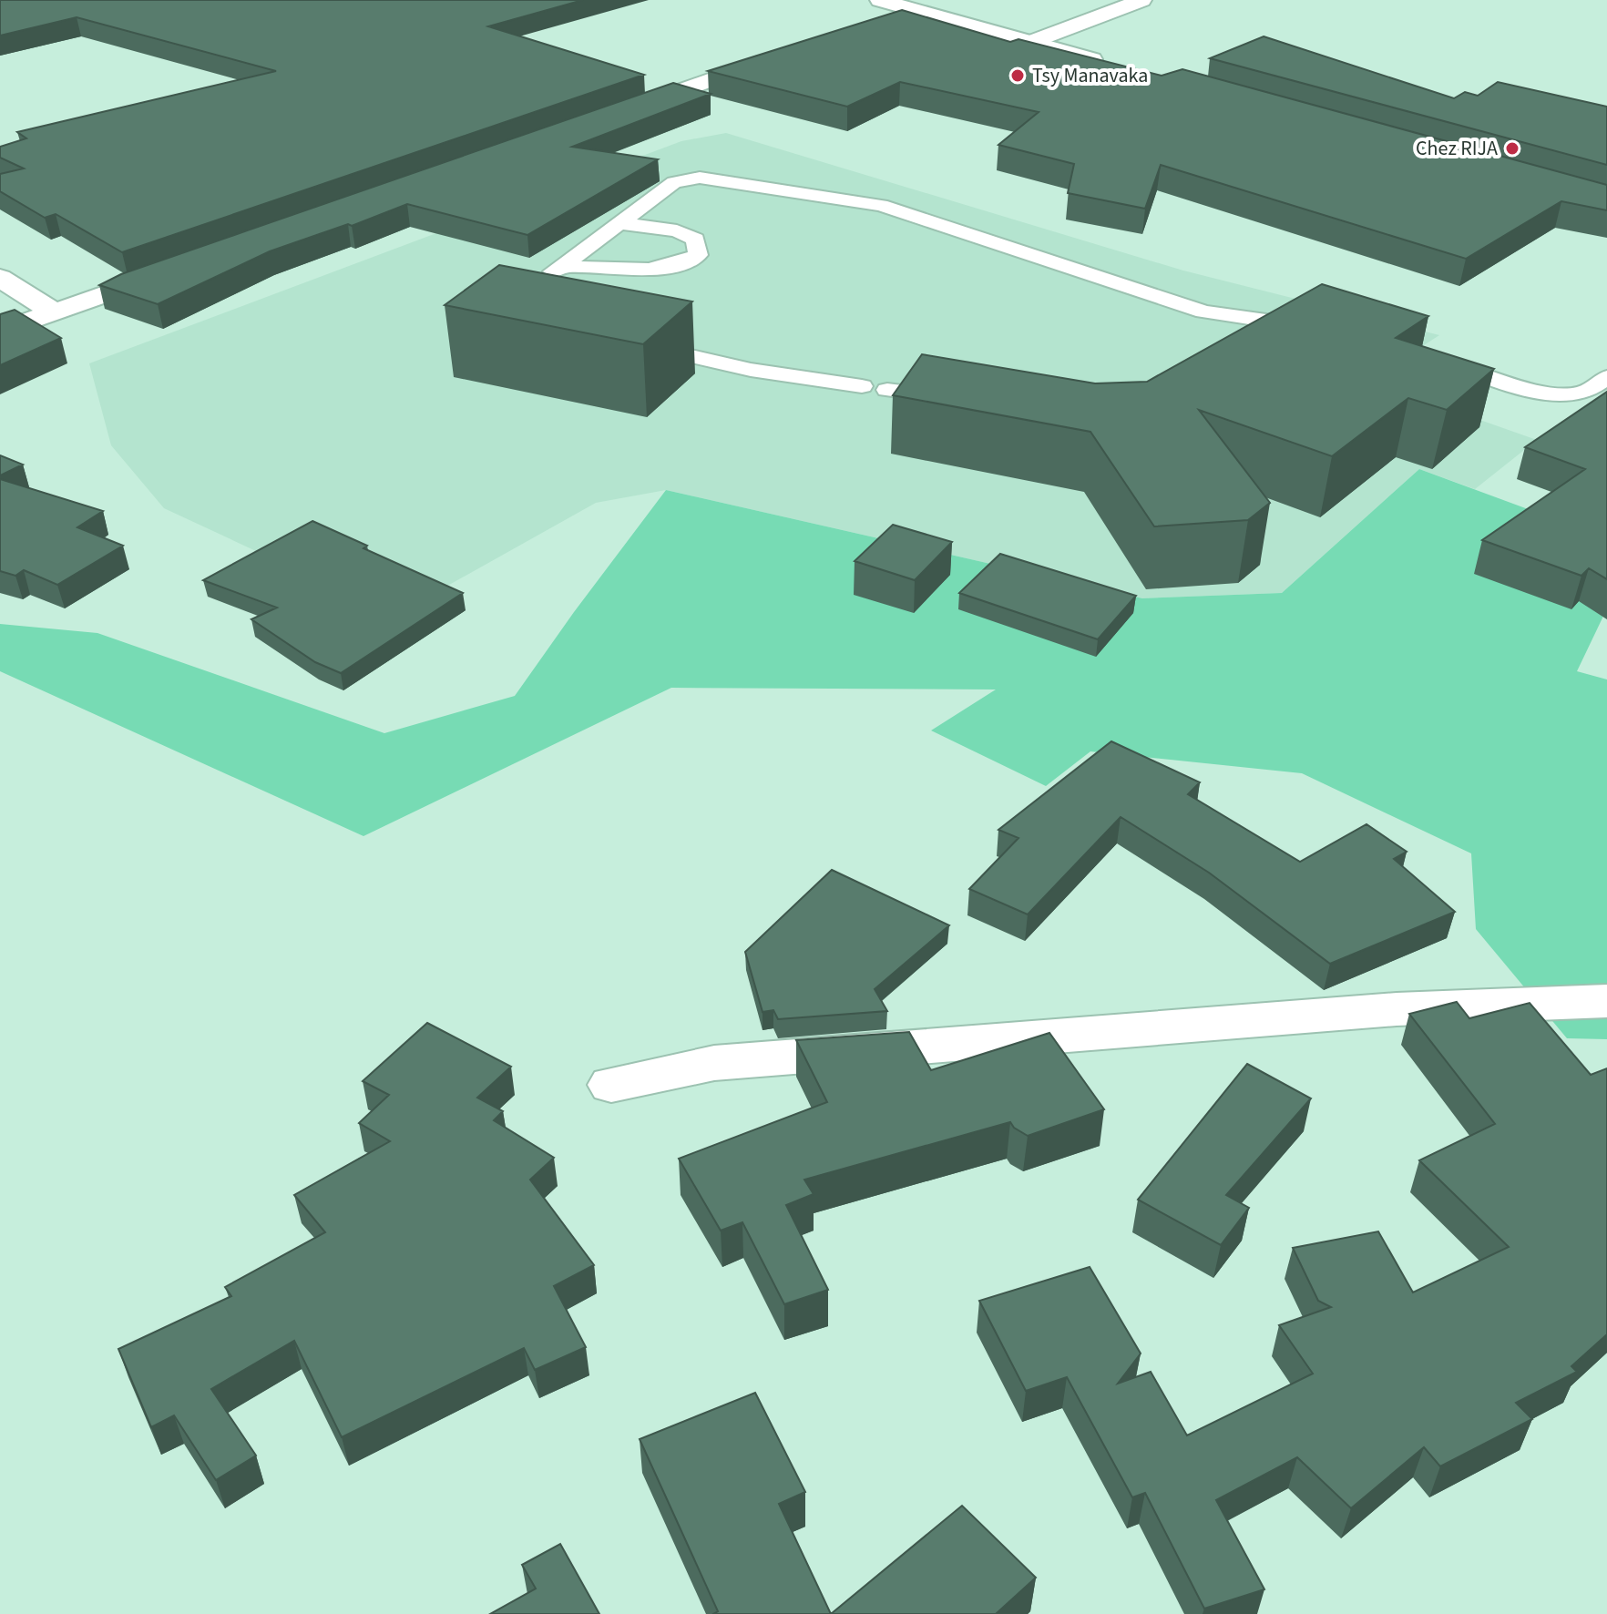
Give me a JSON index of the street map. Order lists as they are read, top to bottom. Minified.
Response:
{"places":["Tsy Manavaka","Chez RIJA"]}
